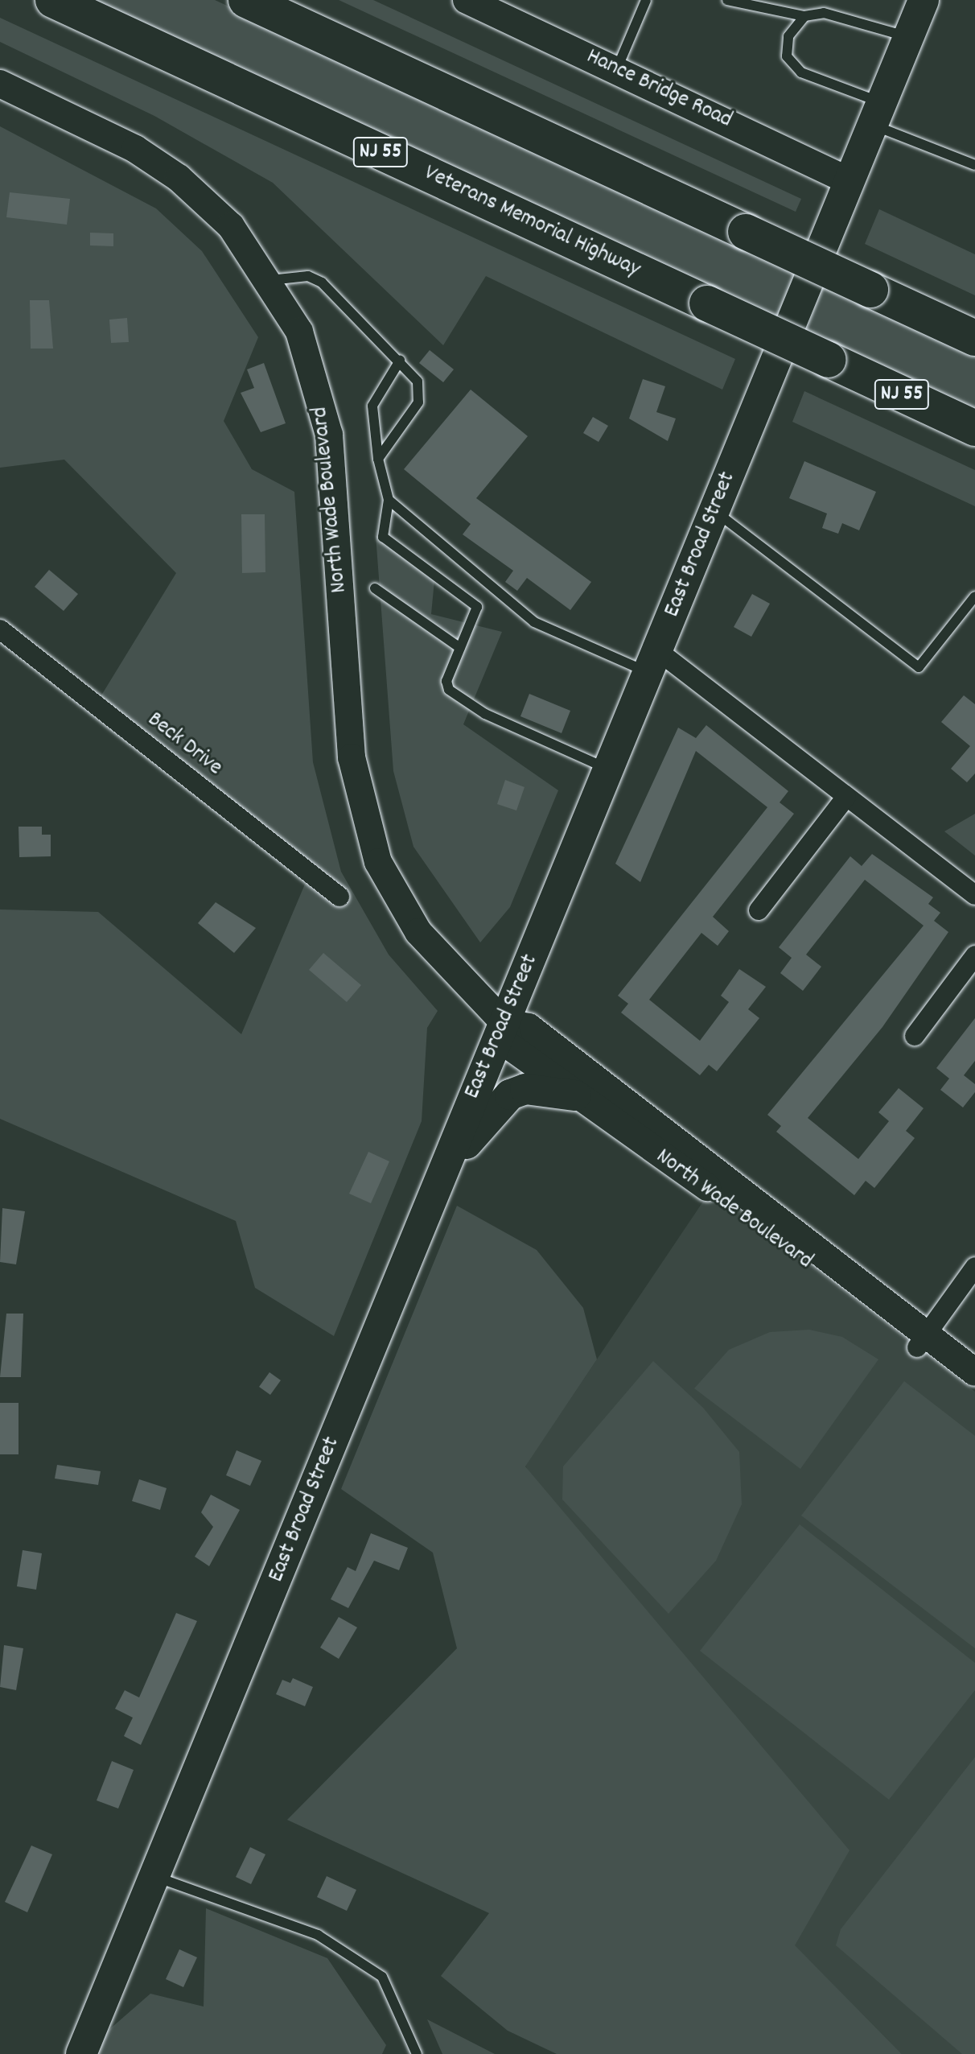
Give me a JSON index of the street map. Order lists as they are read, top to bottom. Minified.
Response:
{"streets":{"highway":["NJ 55","Veterans Memorial Highway"],"main road":["Hance Bridge Road","North Wade Boulevard","East Broad Street"],"street":["Beck Drive"]},"crossings":[["Hance Bridge Road","East Broad Street"],["North Wade Boulevard","East Broad Street"]]}
